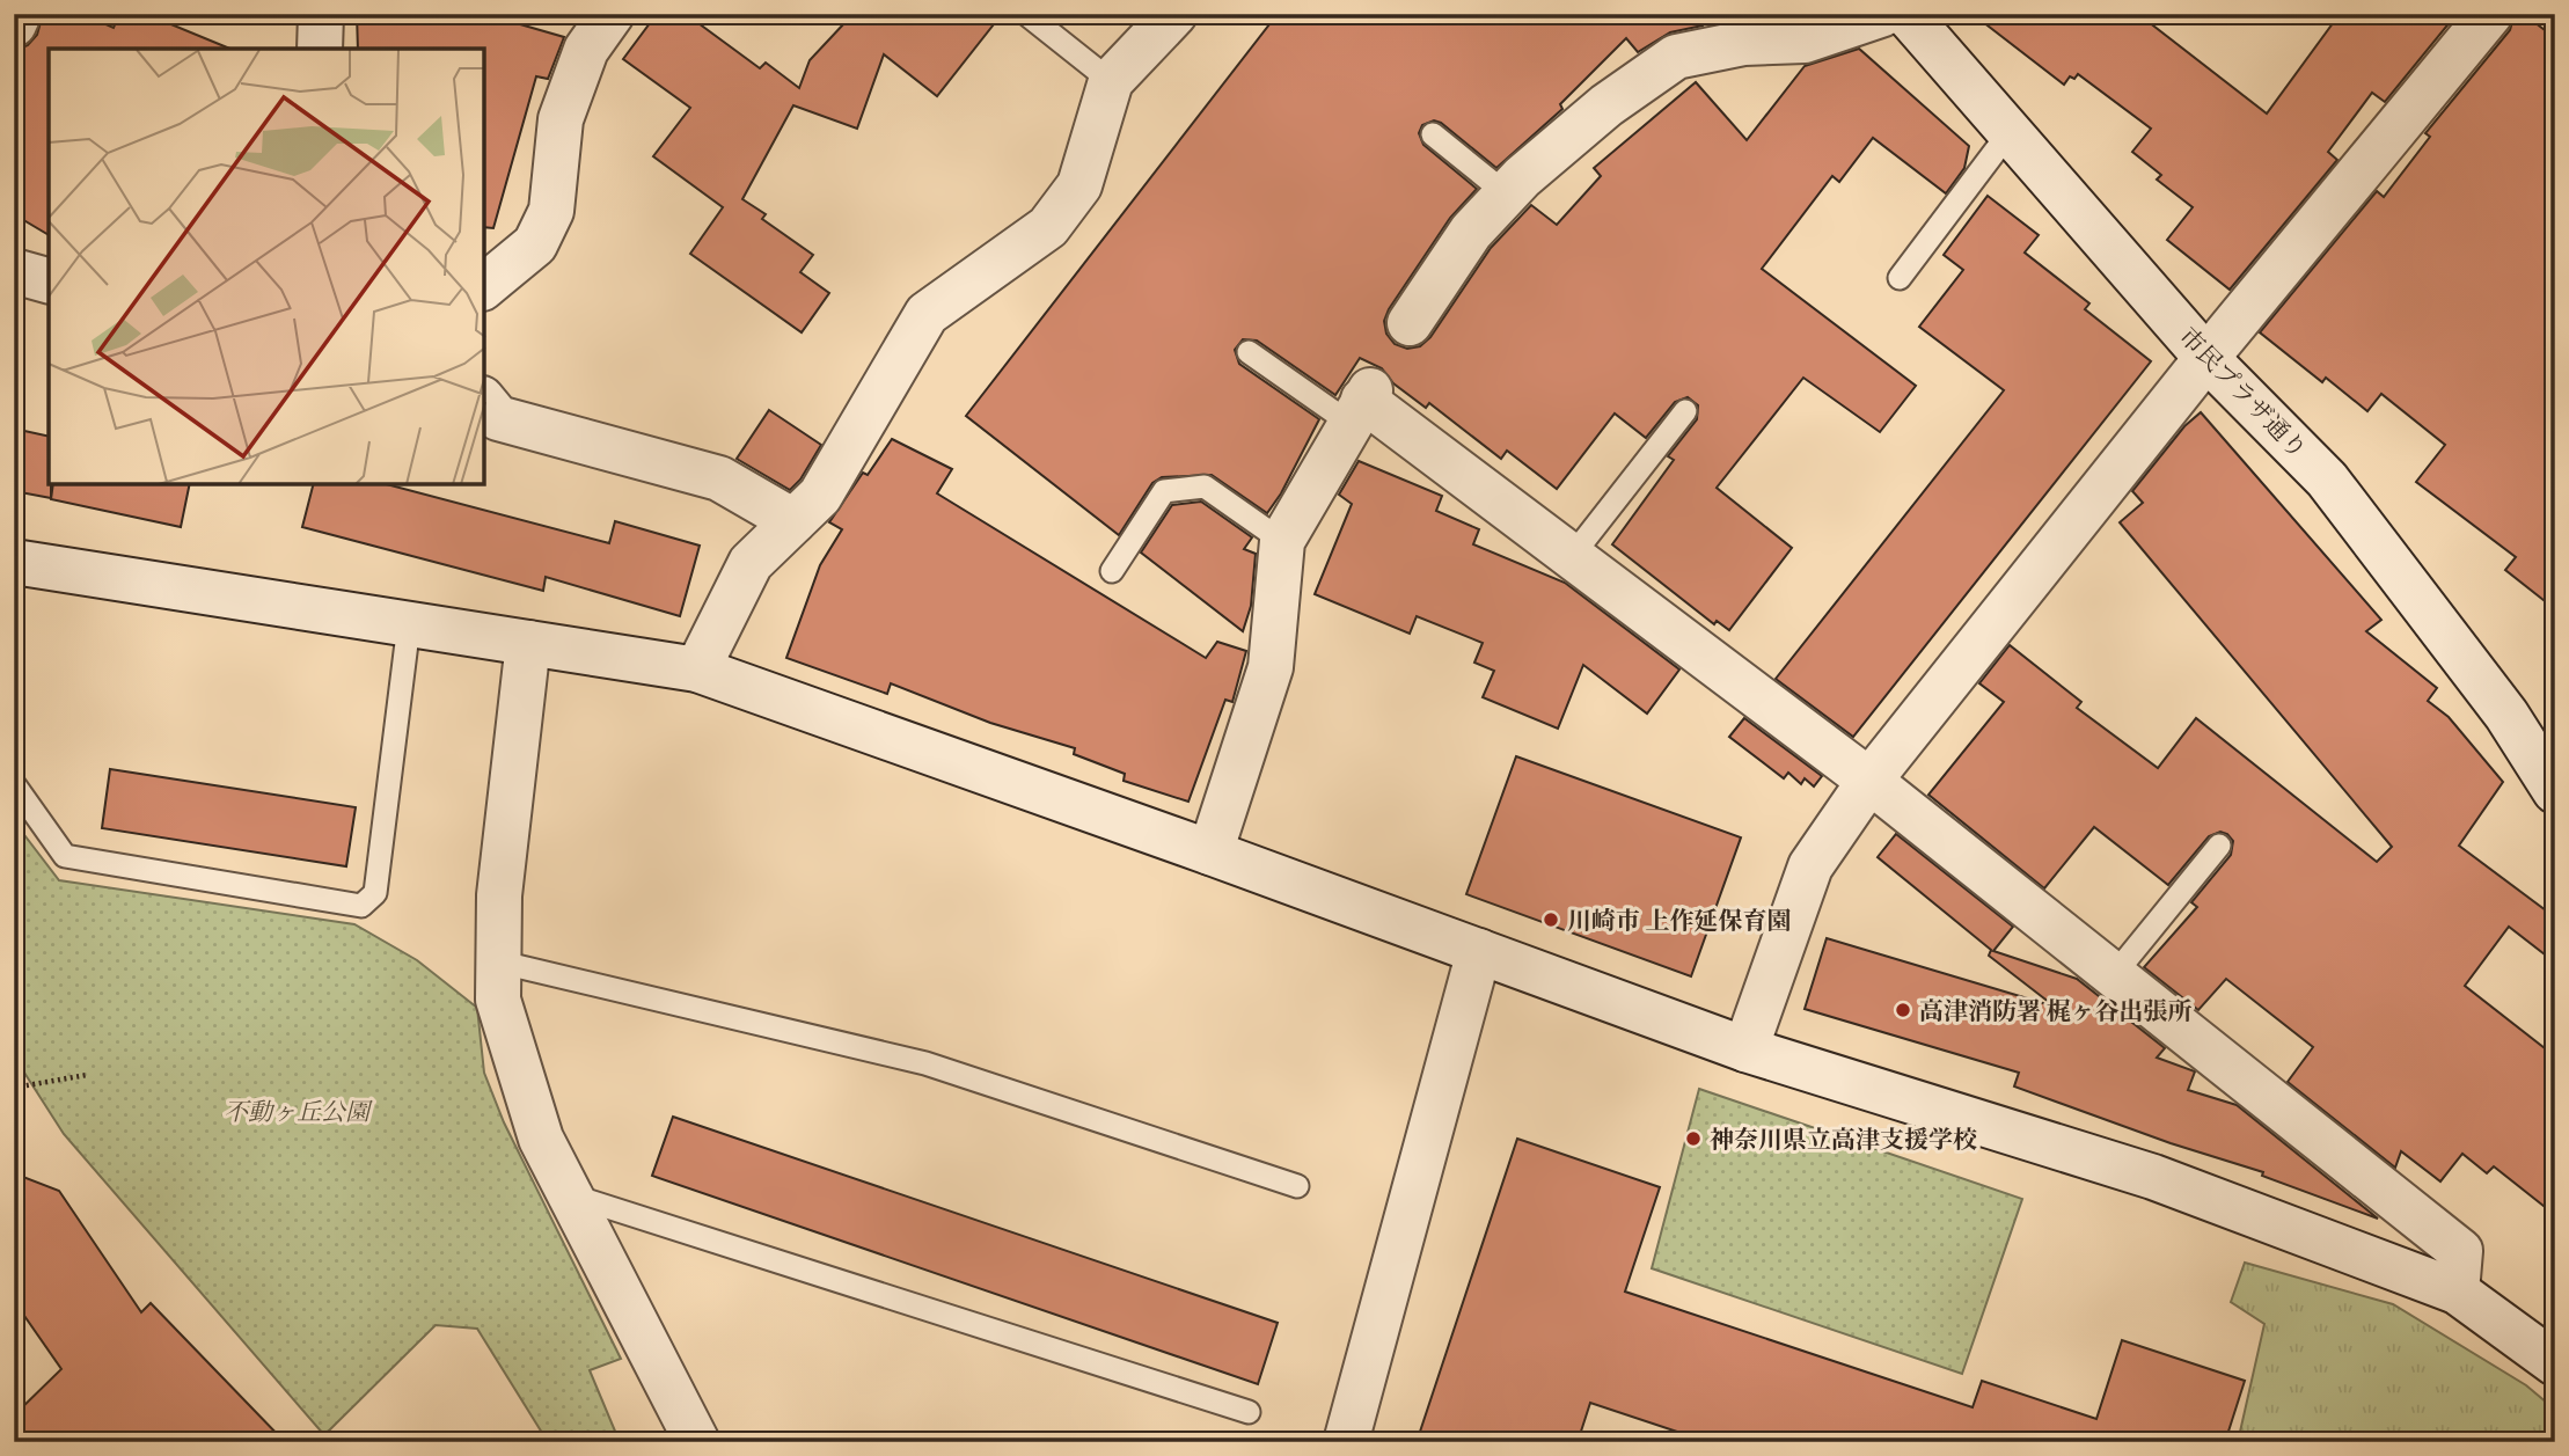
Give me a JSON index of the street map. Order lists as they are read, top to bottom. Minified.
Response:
{"streets":{"street":["市民プラザ通り"]},"parks":["不動ヶ丘公園"],"places":["川崎市 上作延保育園","高津消防署 梶ヶ谷出張所","神奈川県立高津支援学校"]}
